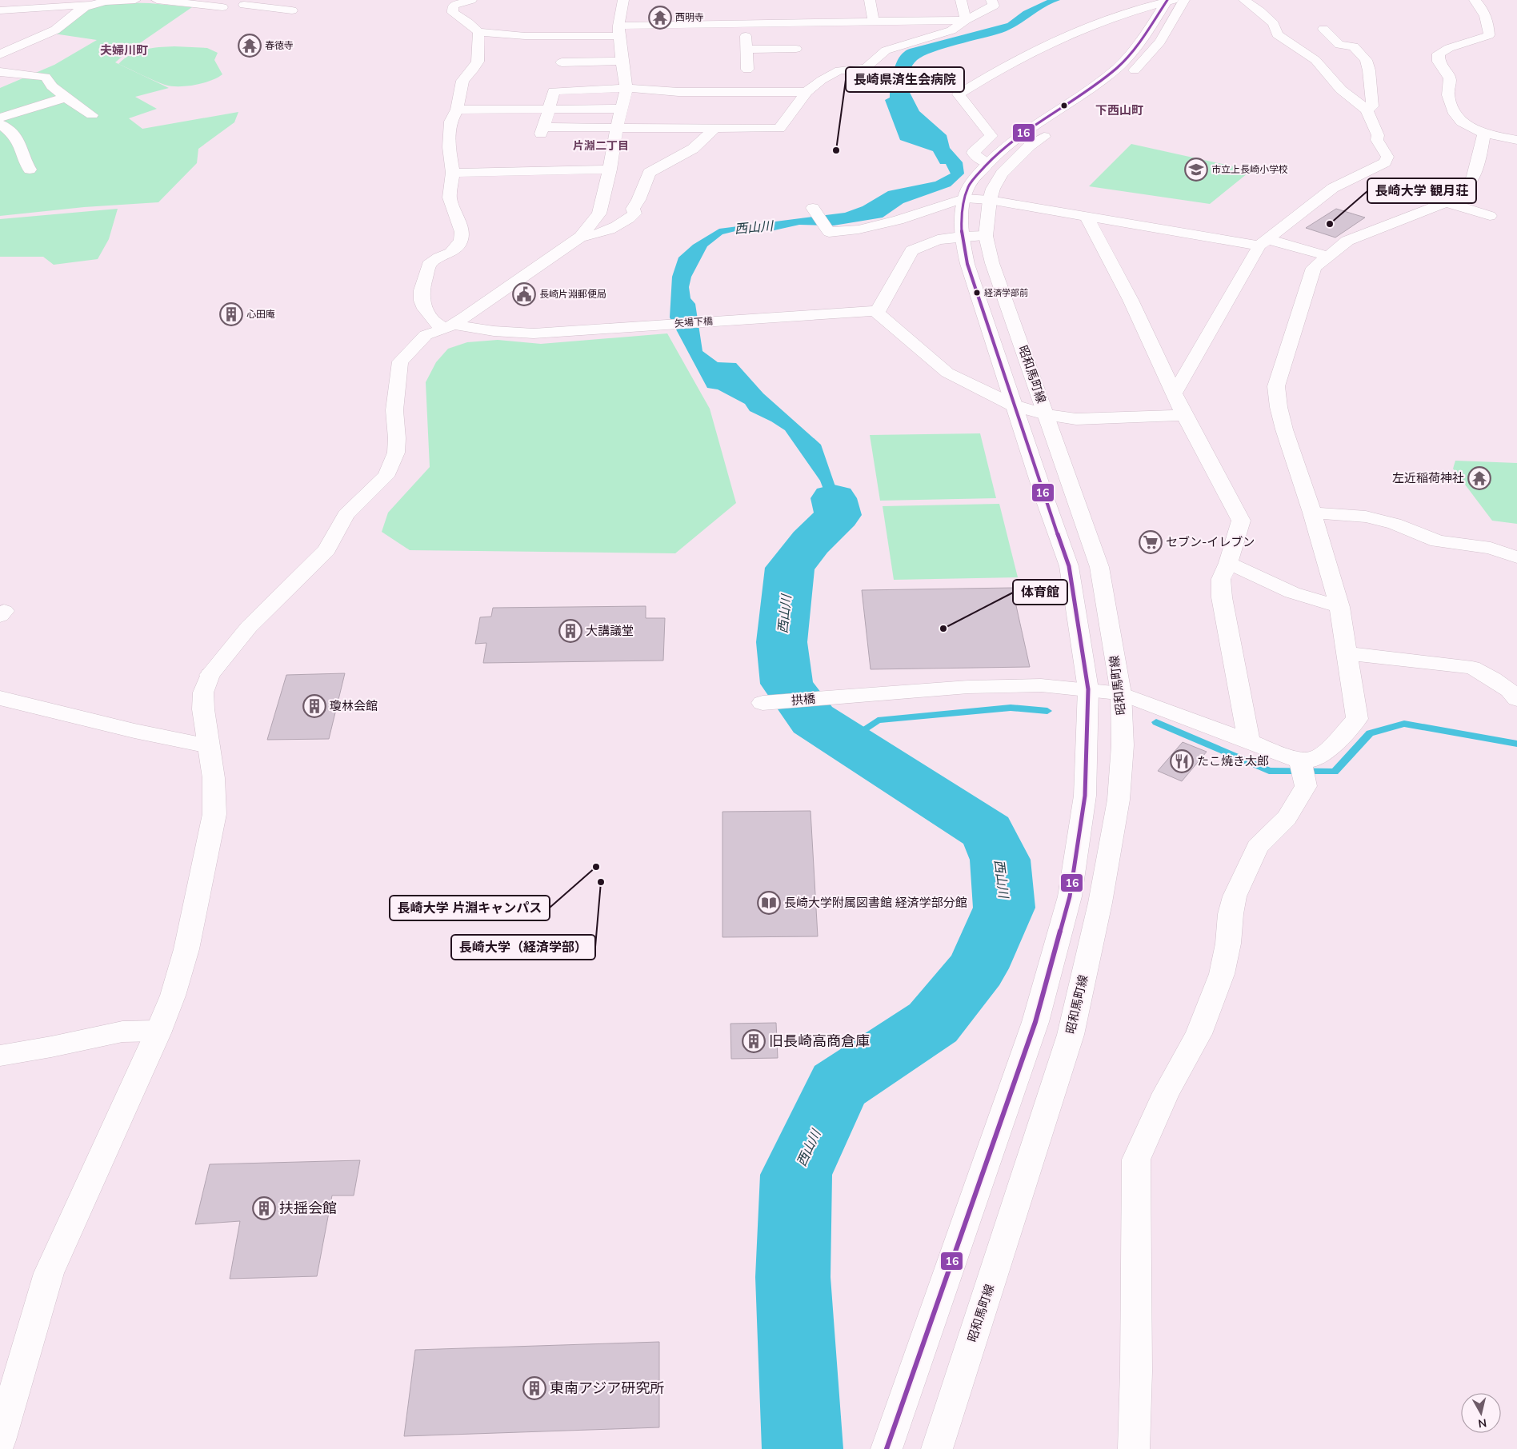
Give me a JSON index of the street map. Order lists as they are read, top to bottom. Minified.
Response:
{"streets":{"street":["矢場下橋","昭和馬町線","拱橋"]},"crossings":[["昭和馬町線","拱橋"]],"districts":["夫婦川町","下西山町","片淵二丁目"],"water":["西山川"],"places":{"temple":["西明寺","春徳寺","左近稲荷神社"],"other":["長崎県済生会病院","長崎大学 観月荘","経済学部前","体育館","長崎大学 片淵キャンパス","長崎大学（経済学部）"],"school or university":["市立上長崎小学校"],"public building":["長崎片淵郵便局"],"building":["心田庵","大講議堂","瓊林会館","旧長崎高商倉庫","扶揺会館","東南アジア研究所"],"supermarket":["セブン-イレブン"],"restaurant":["たこ焼き太郎"],"library":["長崎大学附属図書館 経済学部分館"]},"lines":["transit line 16"],"north":"bottom"}
